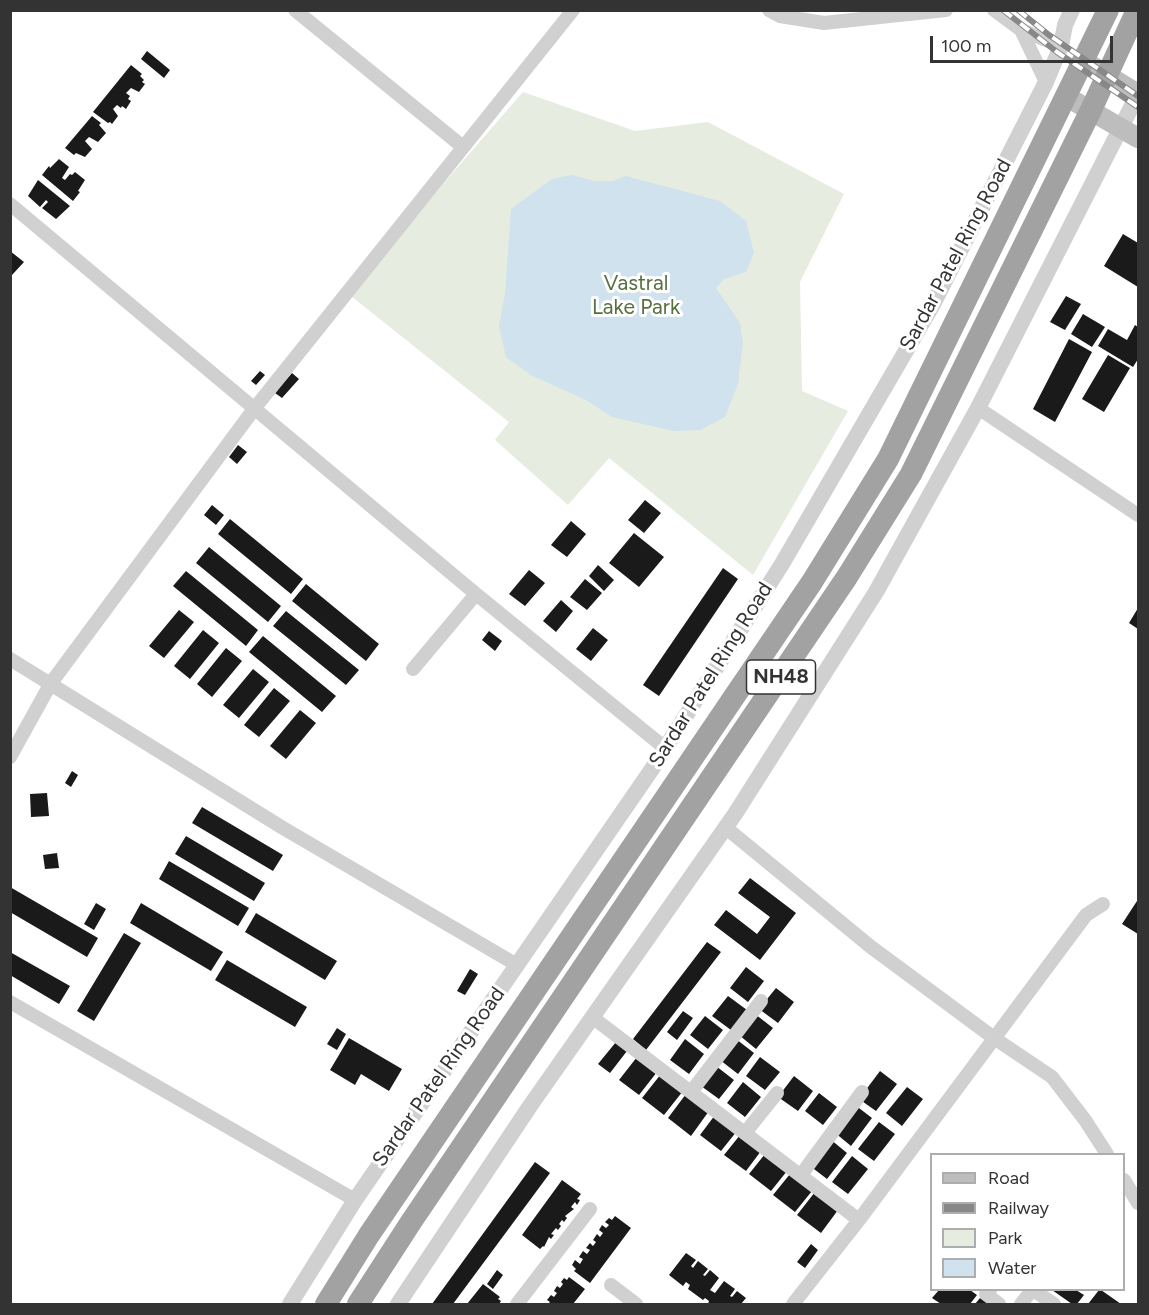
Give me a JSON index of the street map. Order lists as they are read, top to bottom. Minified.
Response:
{"streets":{"highway":["Sardar Patel Ring Road","NH48"]},"parks":["Vastral Lake Park"],"legend":["Road","Railway","Park","Water"],"scale_bar":"100 m"}
